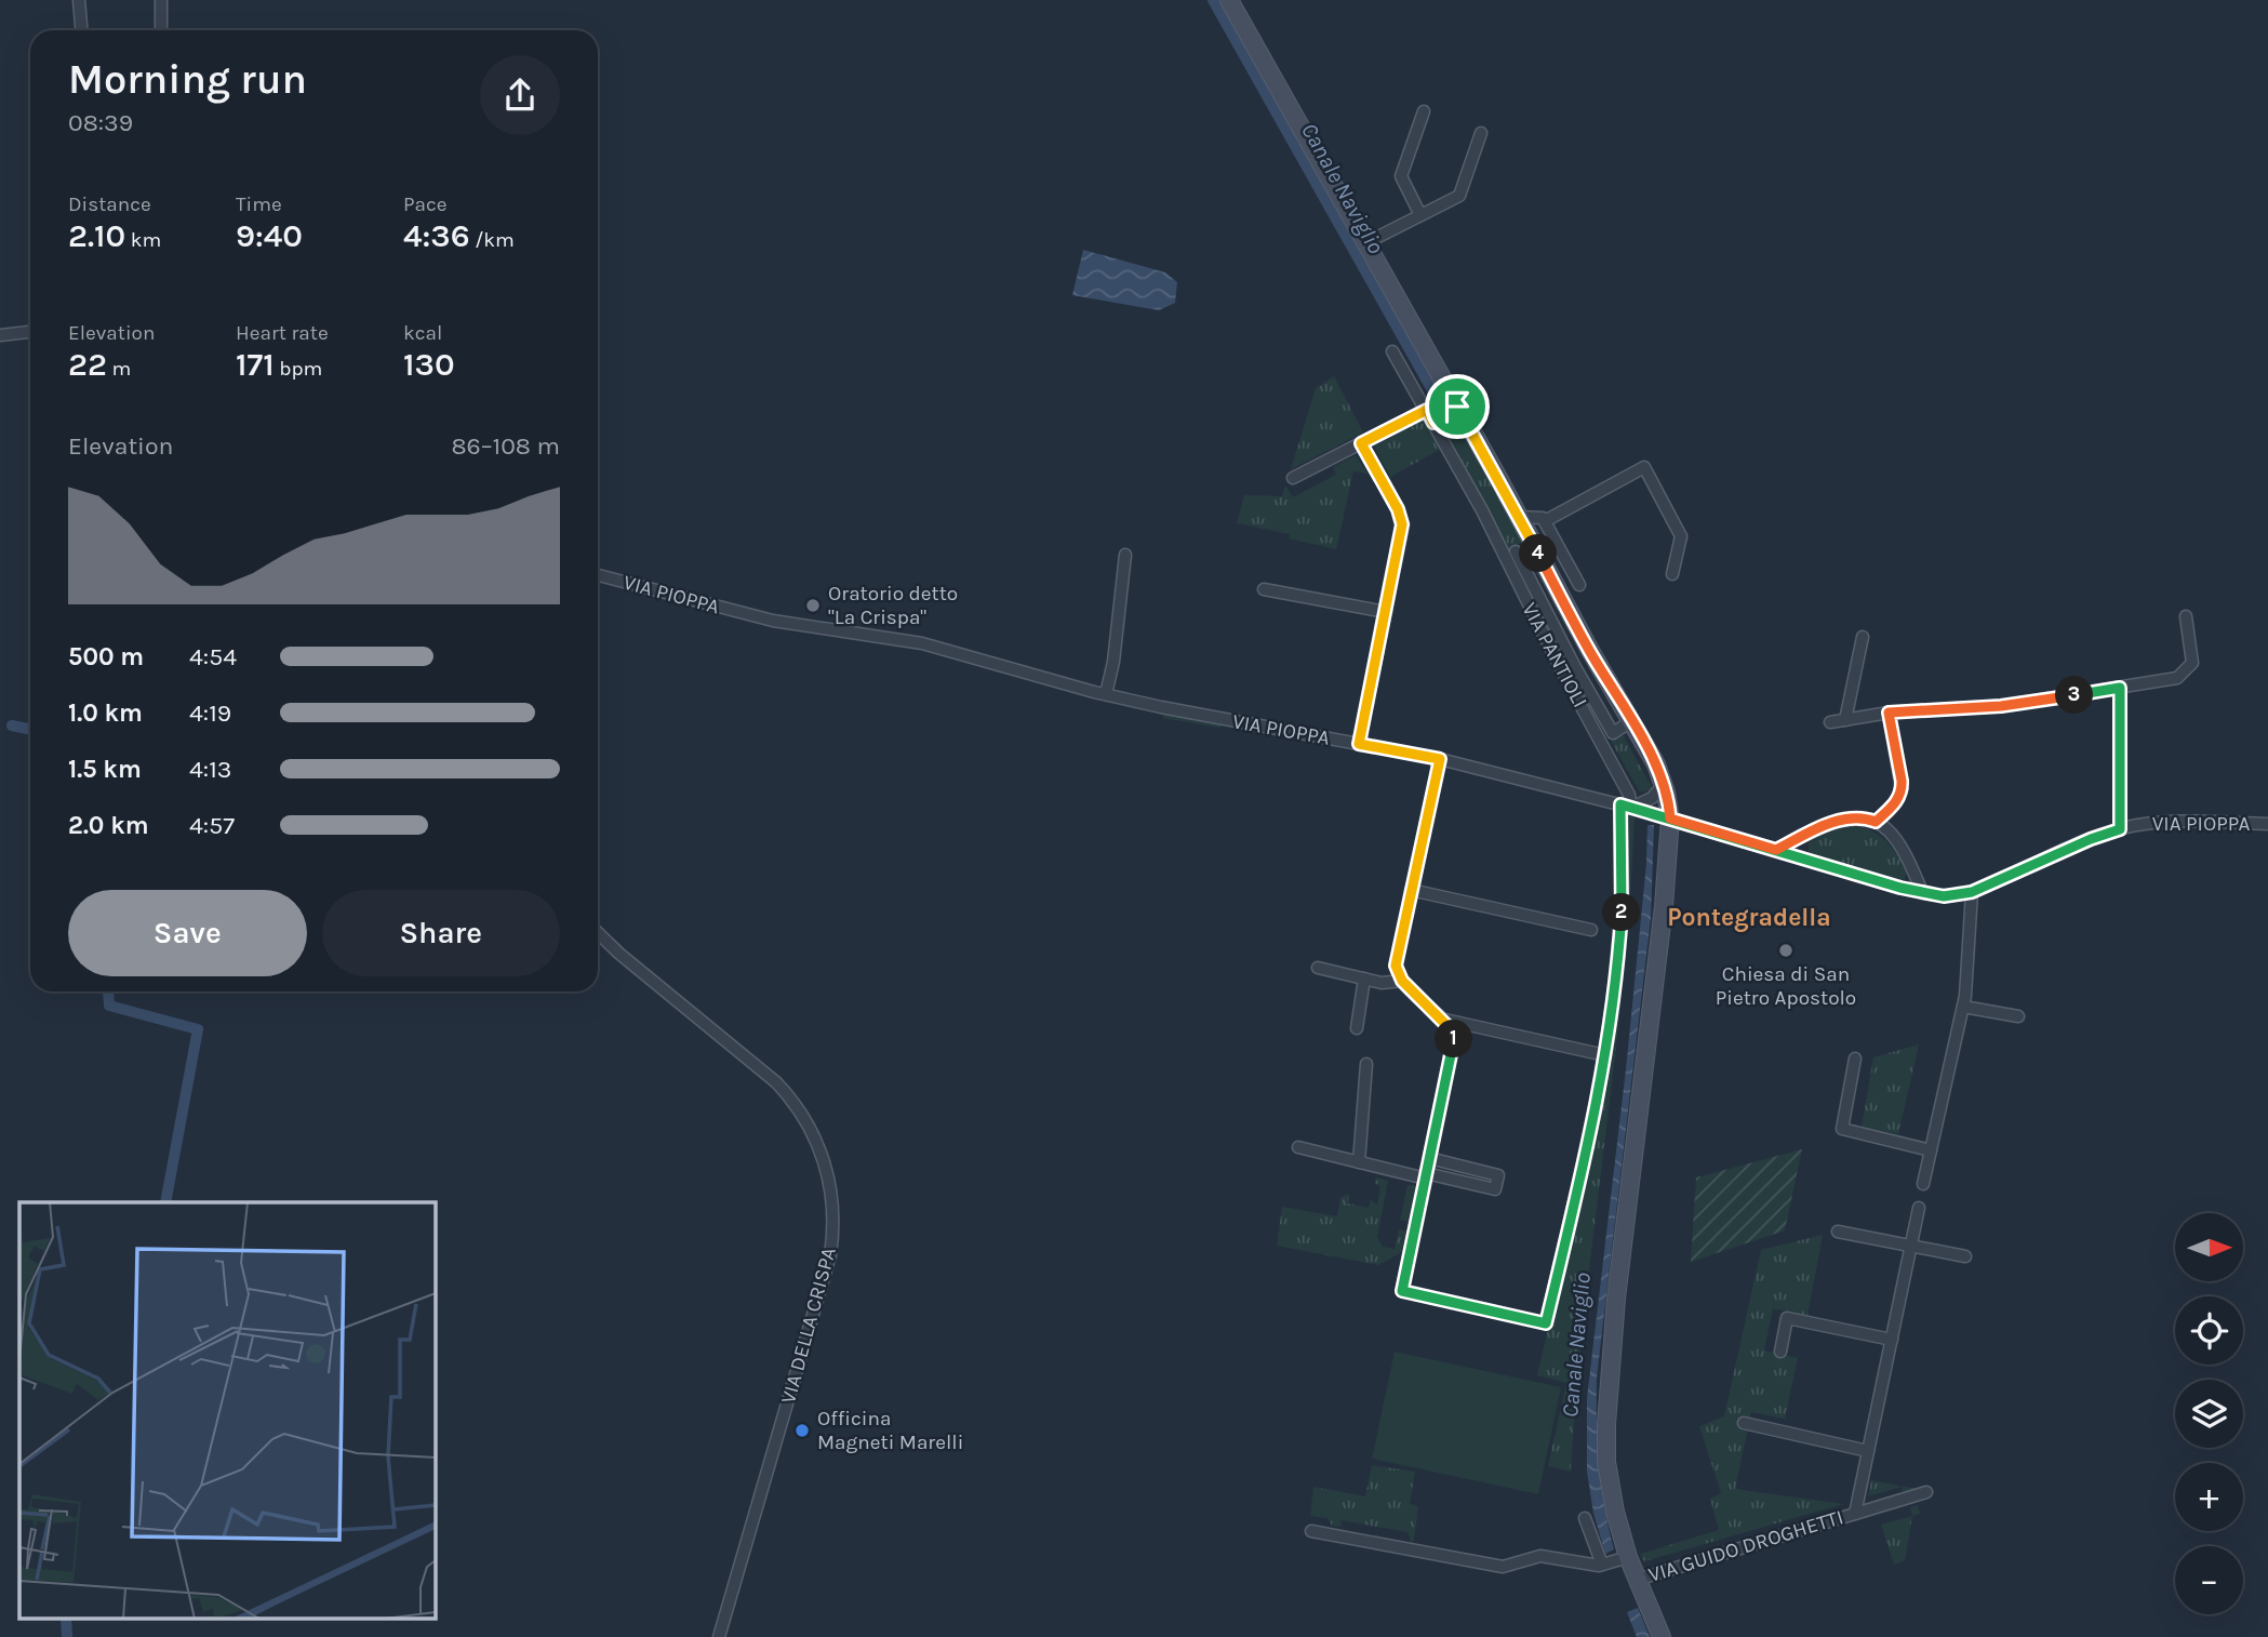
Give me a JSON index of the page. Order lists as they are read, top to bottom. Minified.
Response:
{"streets":{"street":["VIA PIOPPA","VIA PANTIOLI","VIA DELLA CRISPA","VIA GUIDO DROGHETTI"]},"crossings":[["VIA PIOPPA","VIA PANTIOLI"]],"districts":["Pontegradella"],"water":["Canale Naviglio"],"places":["Oratorio detto \"La Crispa\"","Chiesa di San Pietro Apostolo","Officina Magneti Marelli"],"north":"right","page":{"heading":["Morning run","08:39"],"stats":[["Distance","2.10 km"],["Time","9:40"],["Pace","4:36 /km"],["Elevation","22 m"],["Heart rate","171 bpm"],["kcal","130"]],"chart":["Elevation","86–108 m"],"pins":["4","3","2","1"],"list":[{"name":"500 m","note":"4:54"},{"name":"1.0 km","note":"4:19"},{"name":"1.5 km","note":"4:13"},{"name":"2.0 km","note":"4:57"}],"buttons":["Save","Share"],"map_buttons":["+","−"]}}
